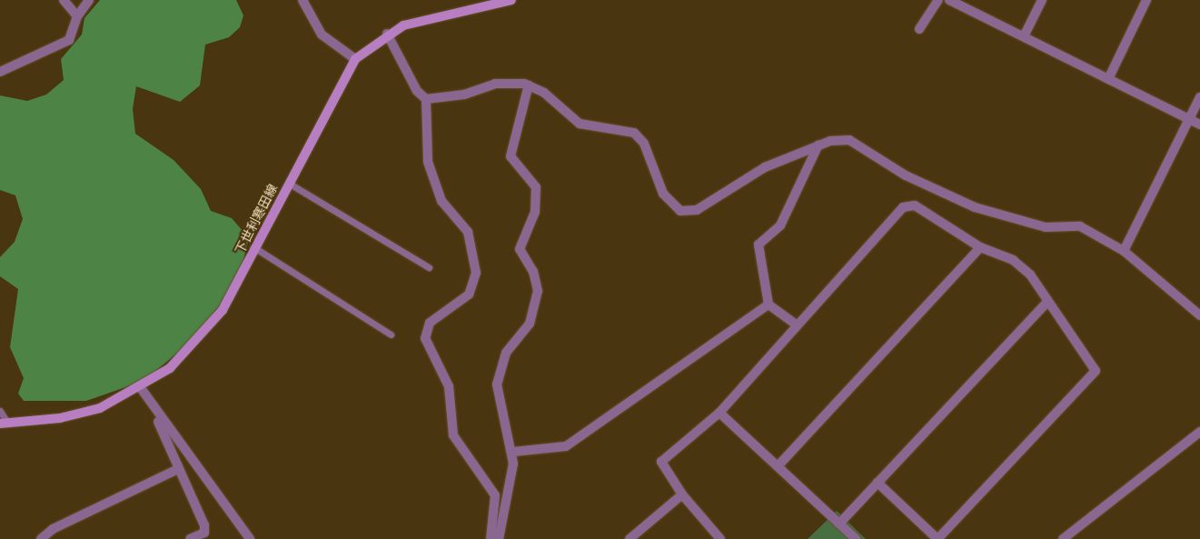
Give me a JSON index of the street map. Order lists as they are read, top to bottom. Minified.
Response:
{"streets":{"main road":["下世利寒田線"]}}
